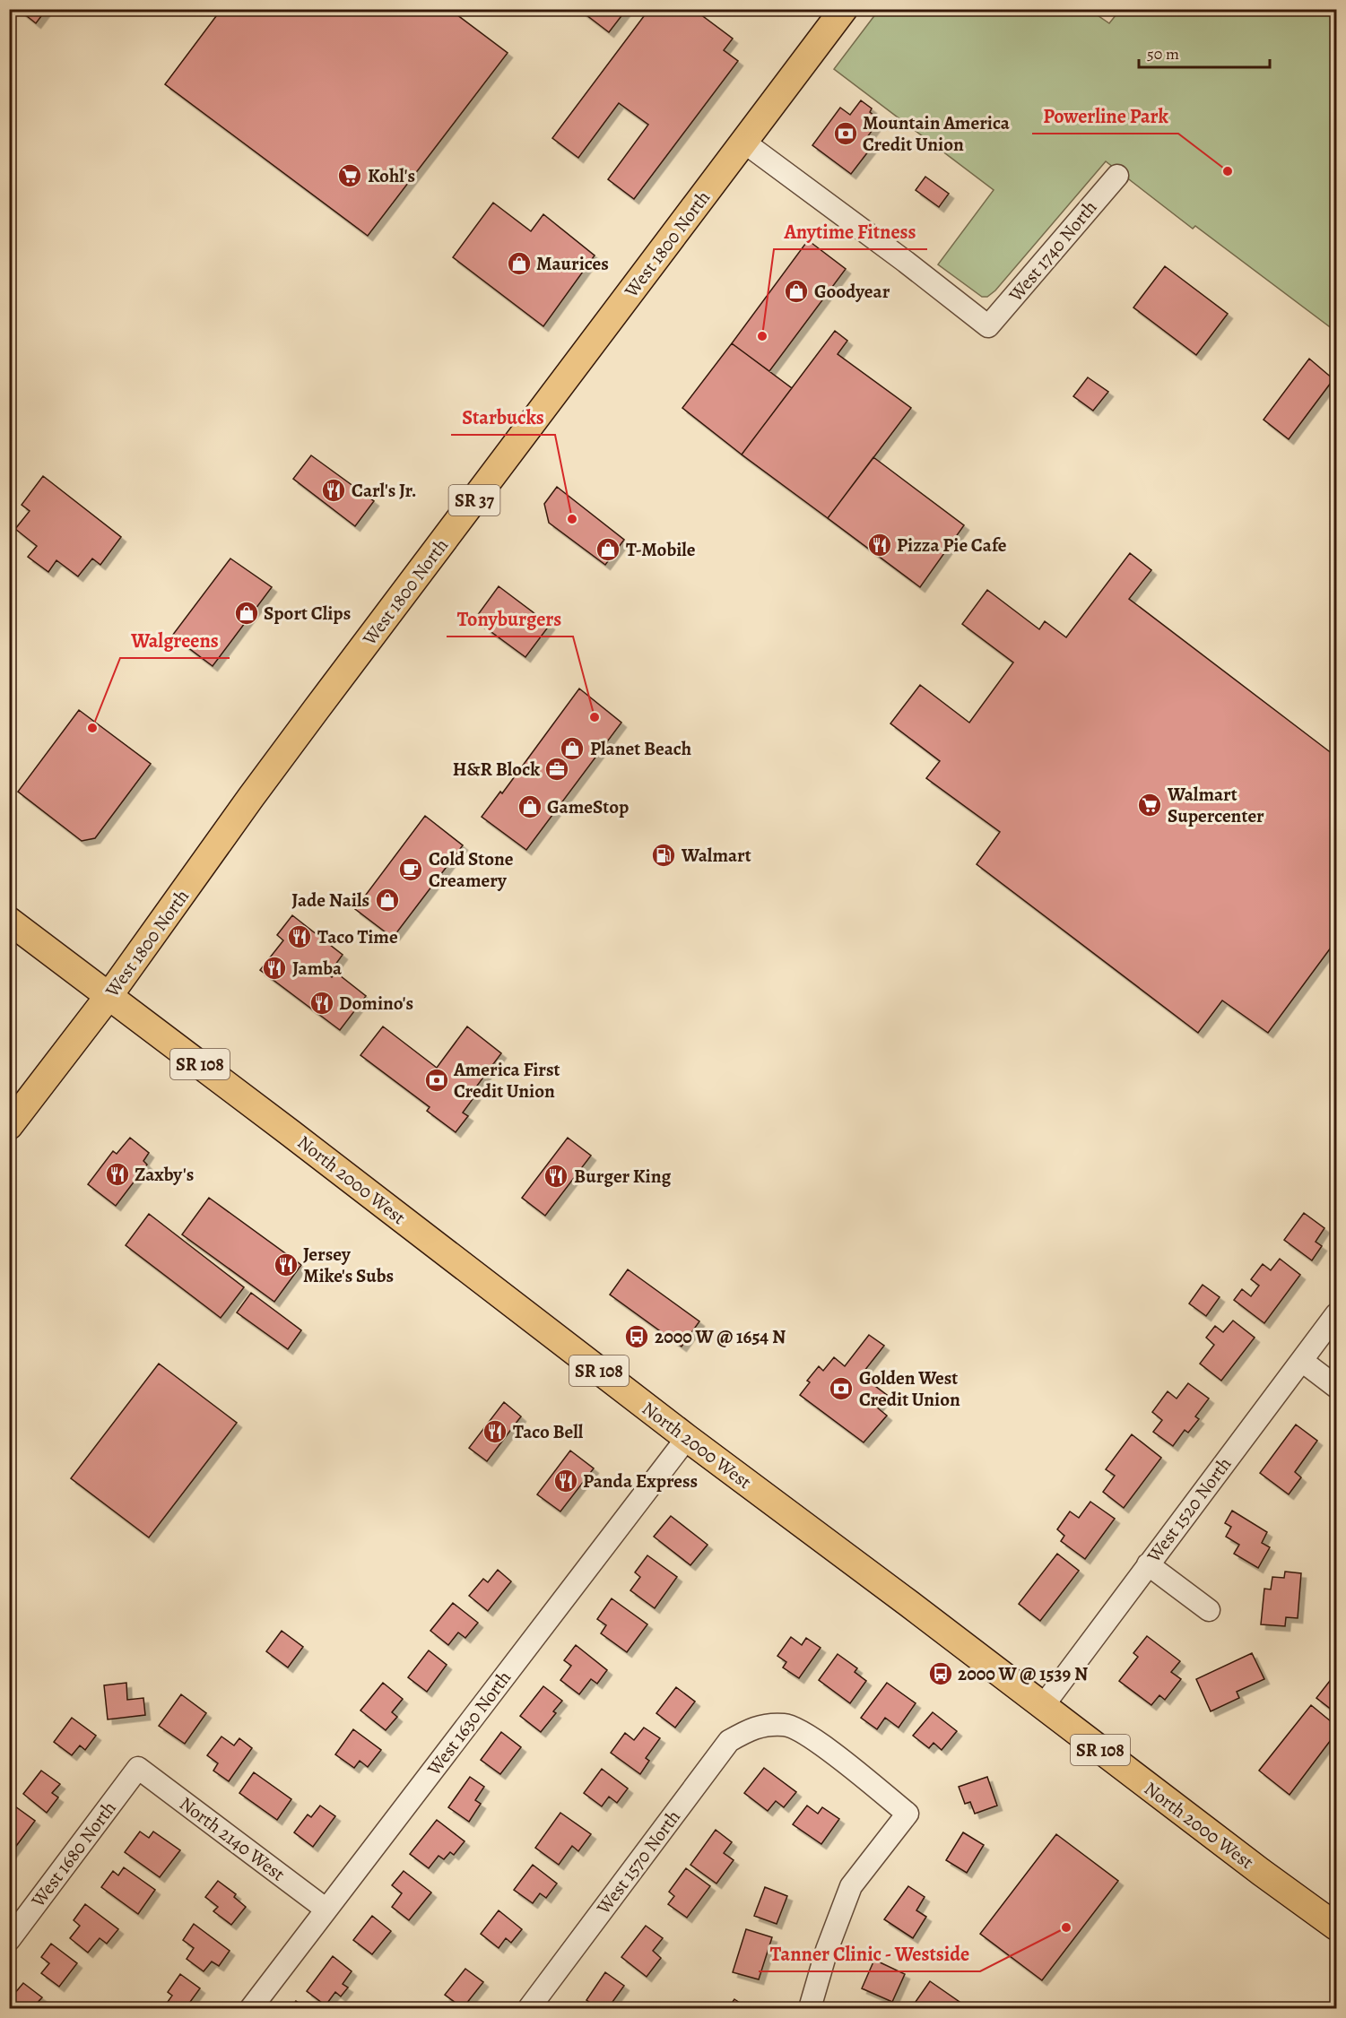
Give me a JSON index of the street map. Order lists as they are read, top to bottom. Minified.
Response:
{"streets":{"main road":["West 1800 North","SR 37","SR 108","North 2000 West"],"street":["West 1740 North","West 1520 North","West 1630 North","North 2140 West","West 1680 North","West 1570 North"]},"crossings":[["West 1800 North","West 1740 North"],["West 1800 North","North 2000 West"],["North 2000 West","West 1520 North"],["North 2000 West","West 1630 North"],["West 1630 North","North 2140 West"],["North 2140 West","West 1680 North"]],"places":{"bank":["Mountain America Credit Union","America First Credit Union","Golden West Credit Union"],"other":["Powerline Park","Anytime Fitness","Starbucks","Tonyburgers","Walgreens","Tanner Clinic - Westside"],"supermarket":["Kohl's","Walmart Supercenter"],"shop":["Maurices","Goodyear","T-Mobile","Sport Clips","Planet Beach","GameStop","Jade Nails"],"restaurant":["Carl's Jr.","Pizza Pie Cafe","Taco Time","Jamba","Domino's","Zaxby's","Burger King","Jersey Mike's Subs","Taco Bell","Panda Express"],"office":["H&R Block"],"fuel station":["Walmart"],"cafe":["Cold Stone Creamery"],"bus stop":["2000 W @ 1654 N","2000 W @ 1539 N"]},"scale_bar":"50 m"}
